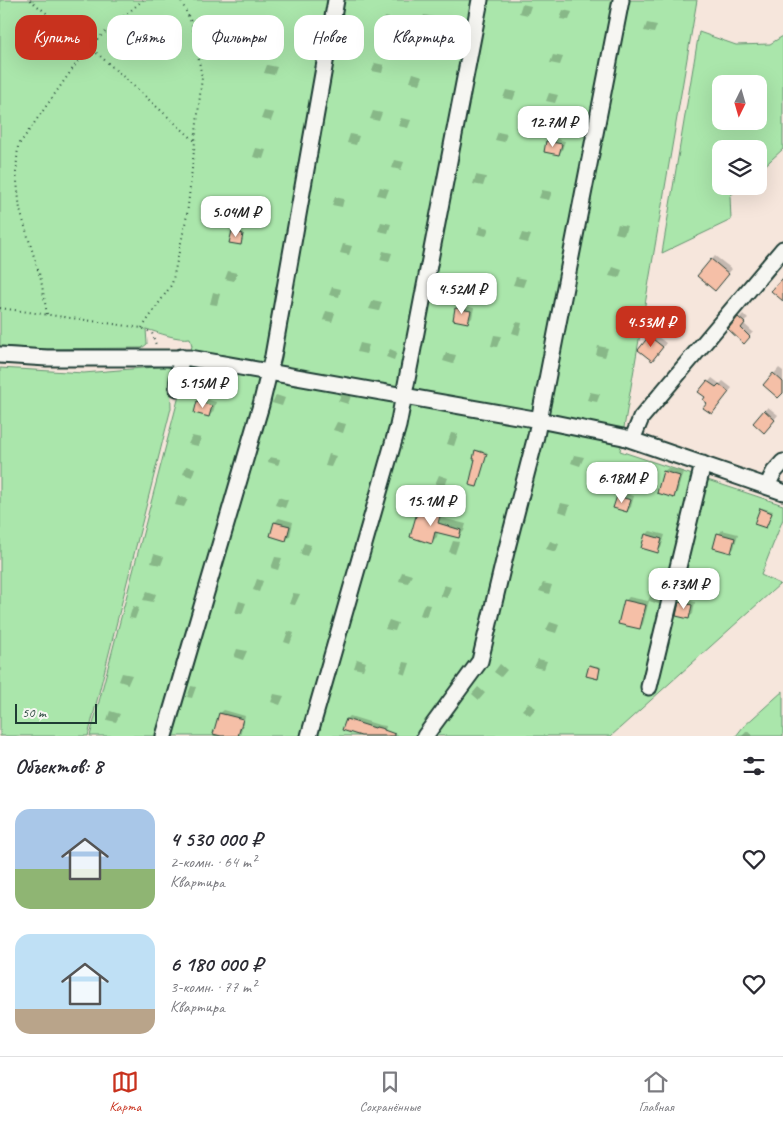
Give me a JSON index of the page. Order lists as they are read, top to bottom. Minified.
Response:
{"scale_bar":"50 m","north":"bottom","page":{"chip":["Купить","Снять","Фильтры","Новое","Квартира"],"price":["12.7M ₽","5.04M ₽","4.52M ₽","4.53M ₽","5.15M ₽","6.18M ₽","15.1M ₽","6.73M ₽"],"scale":"50 m","heading":"Объектов: 8","list":[{"name":"4 530 000 ₽","note":"2-комн. · 64 m² · Квартира"},{"name":"6 180 000 ₽","note":"3-комн. · 77 m² · Квартира"}],"tabs":["Карта","Сохранённые","Главная"]}}
